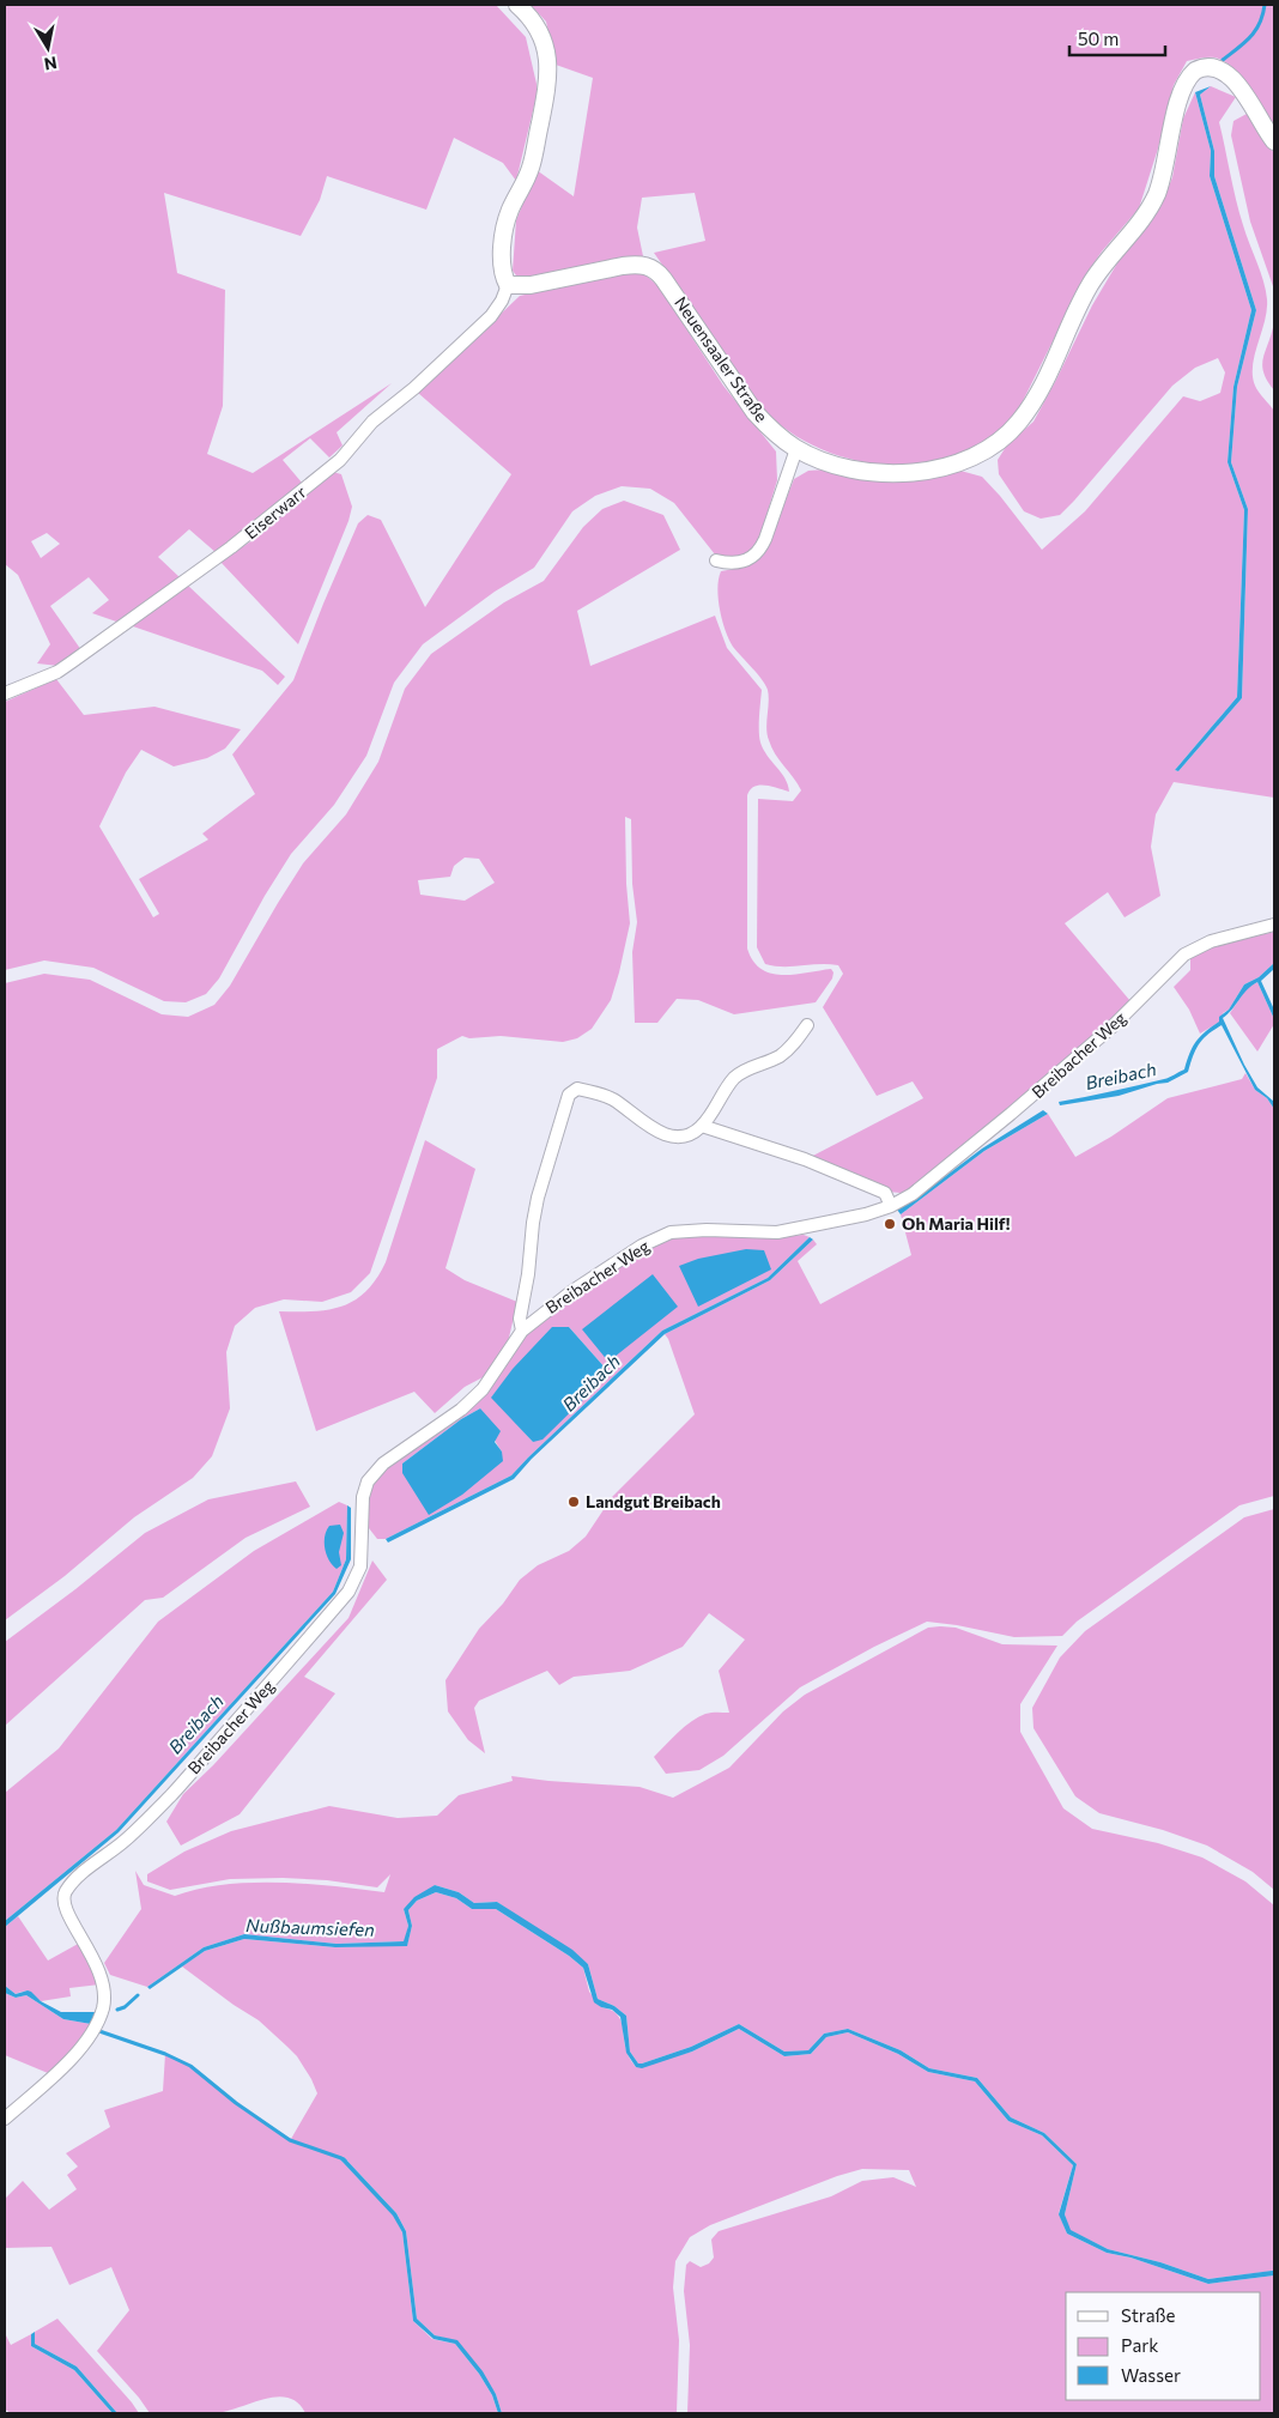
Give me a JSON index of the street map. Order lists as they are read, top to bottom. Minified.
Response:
{"streets":{"street":["Neuensaaler Straße","Eiserwarr","Breibacher Weg"]},"crossings":[["Neuensaaler Straße","Eiserwarr"]],"water":["Breibach","Nußbaumsiefen"],"places":["Oh Maria Hilf!","Landgut Breibach"],"legend":["Straße","Park","Wasser"],"scale_bar":"50 m","north":"bottom"}
